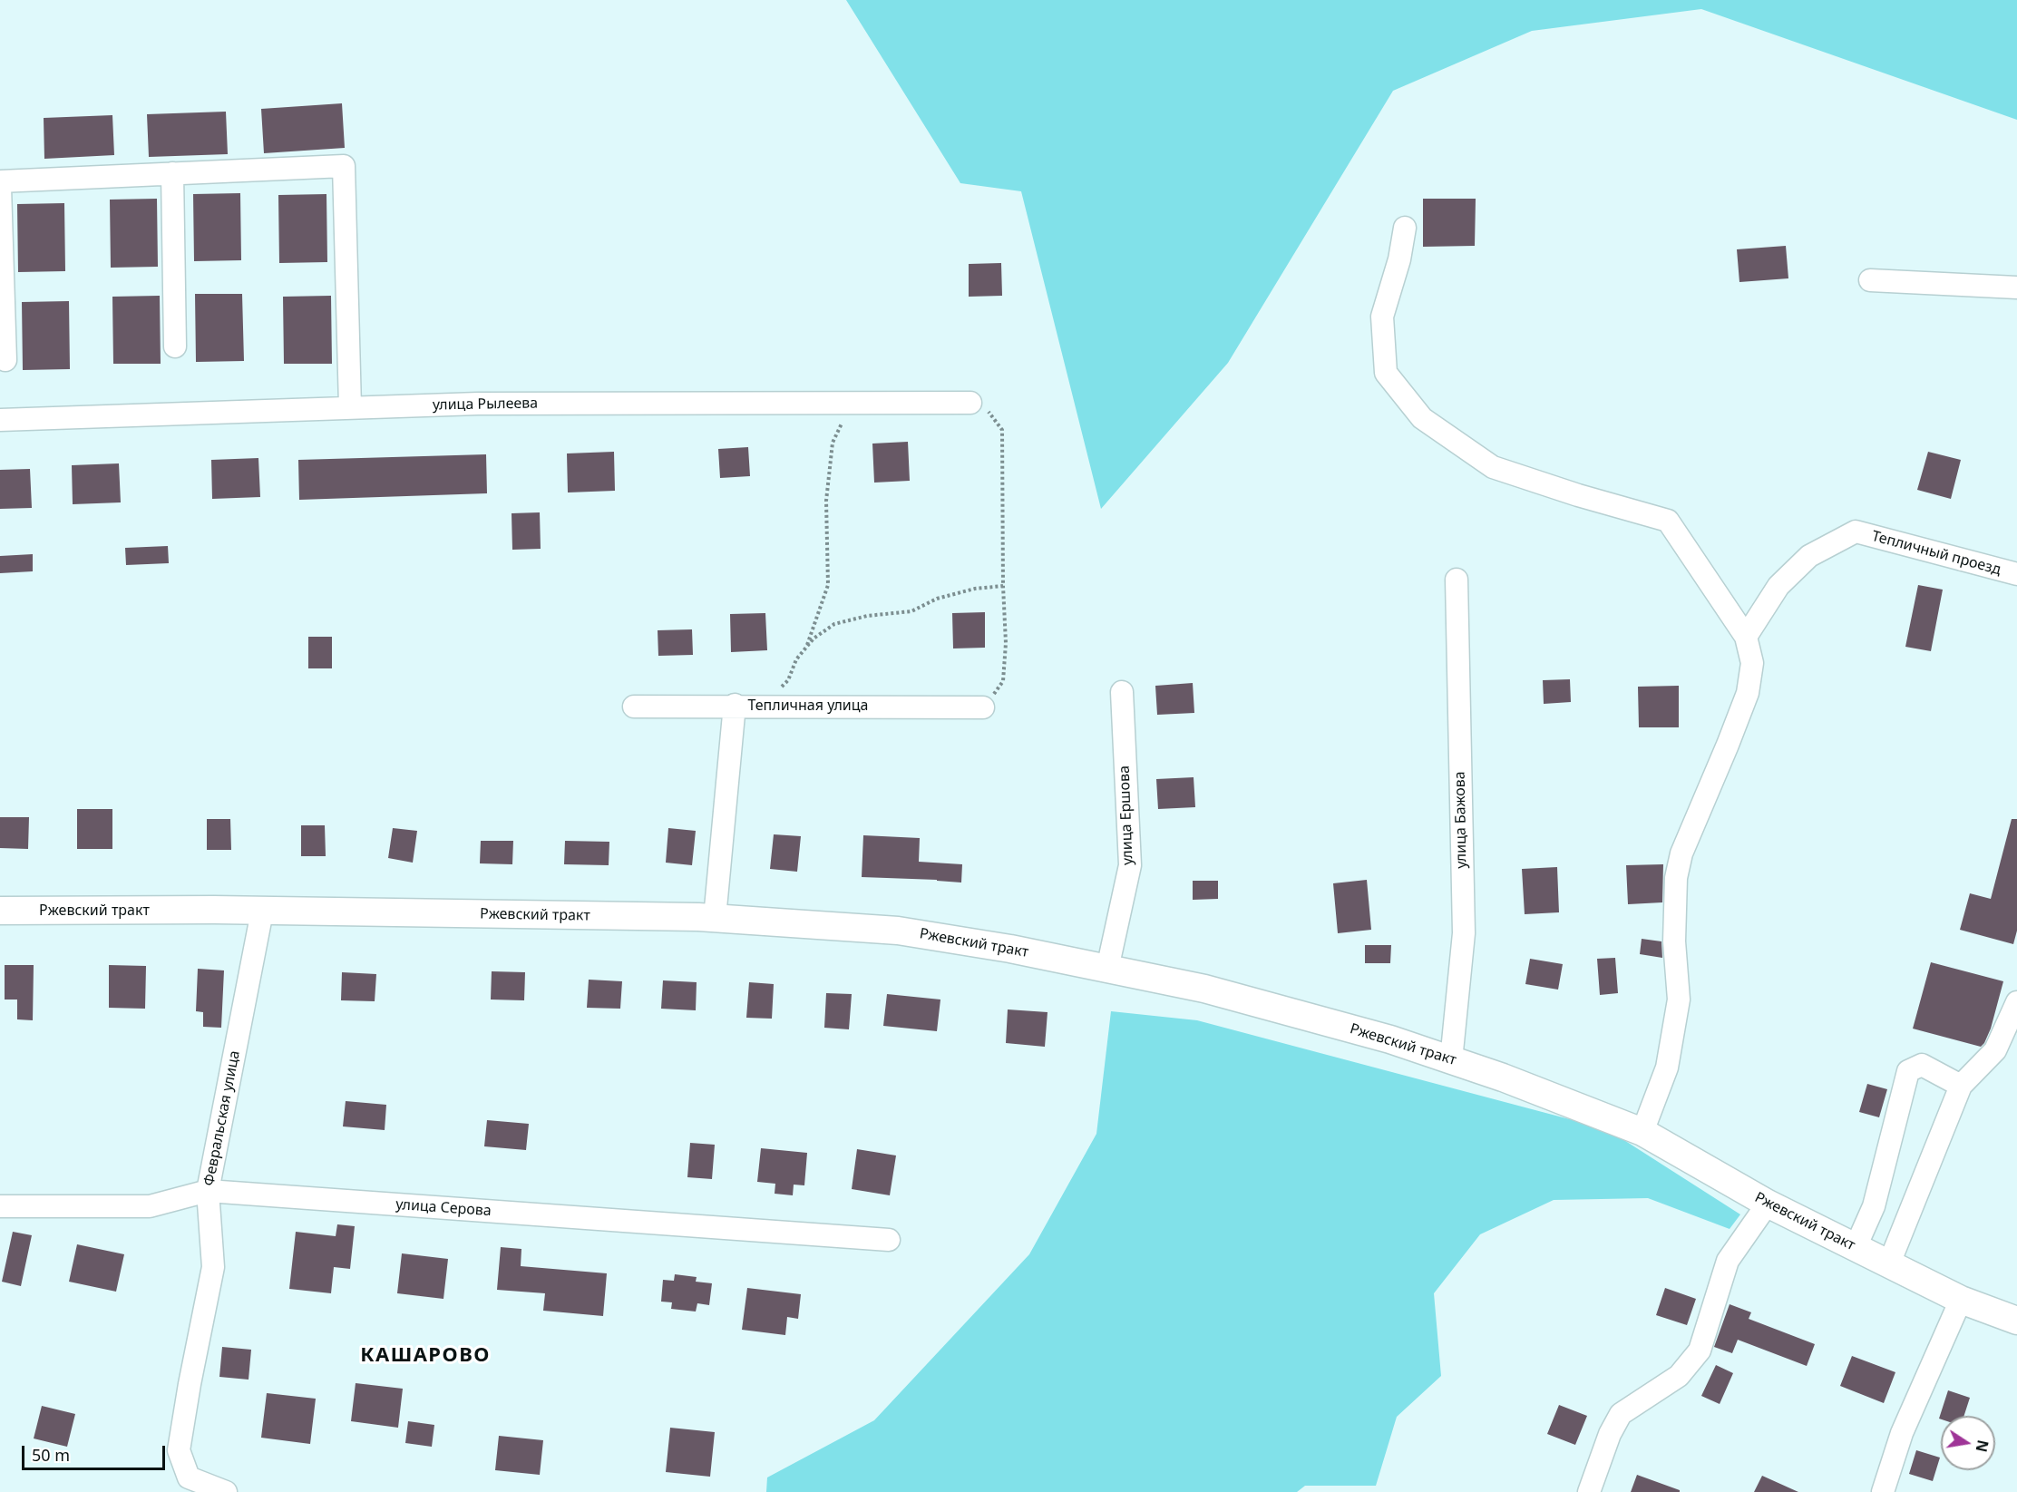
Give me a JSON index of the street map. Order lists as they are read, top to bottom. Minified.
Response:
{"streets":{"main road":["Ржевский тракт"],"street":["улица Рылеева","Тепличный проезд","Тепличная улица","улица Ершова","улица Бажова","Февральская улица","улица Серова"]},"crossings":[["улица Ершова","Ржевский тракт"],["улица Бажова","Ржевский тракт"],["Ржевский тракт","Февральская улица"],["Февральская улица","улица Серова"]],"districts":["КАШАРОВО"],"scale_bar":"50 m","north":"right"}
